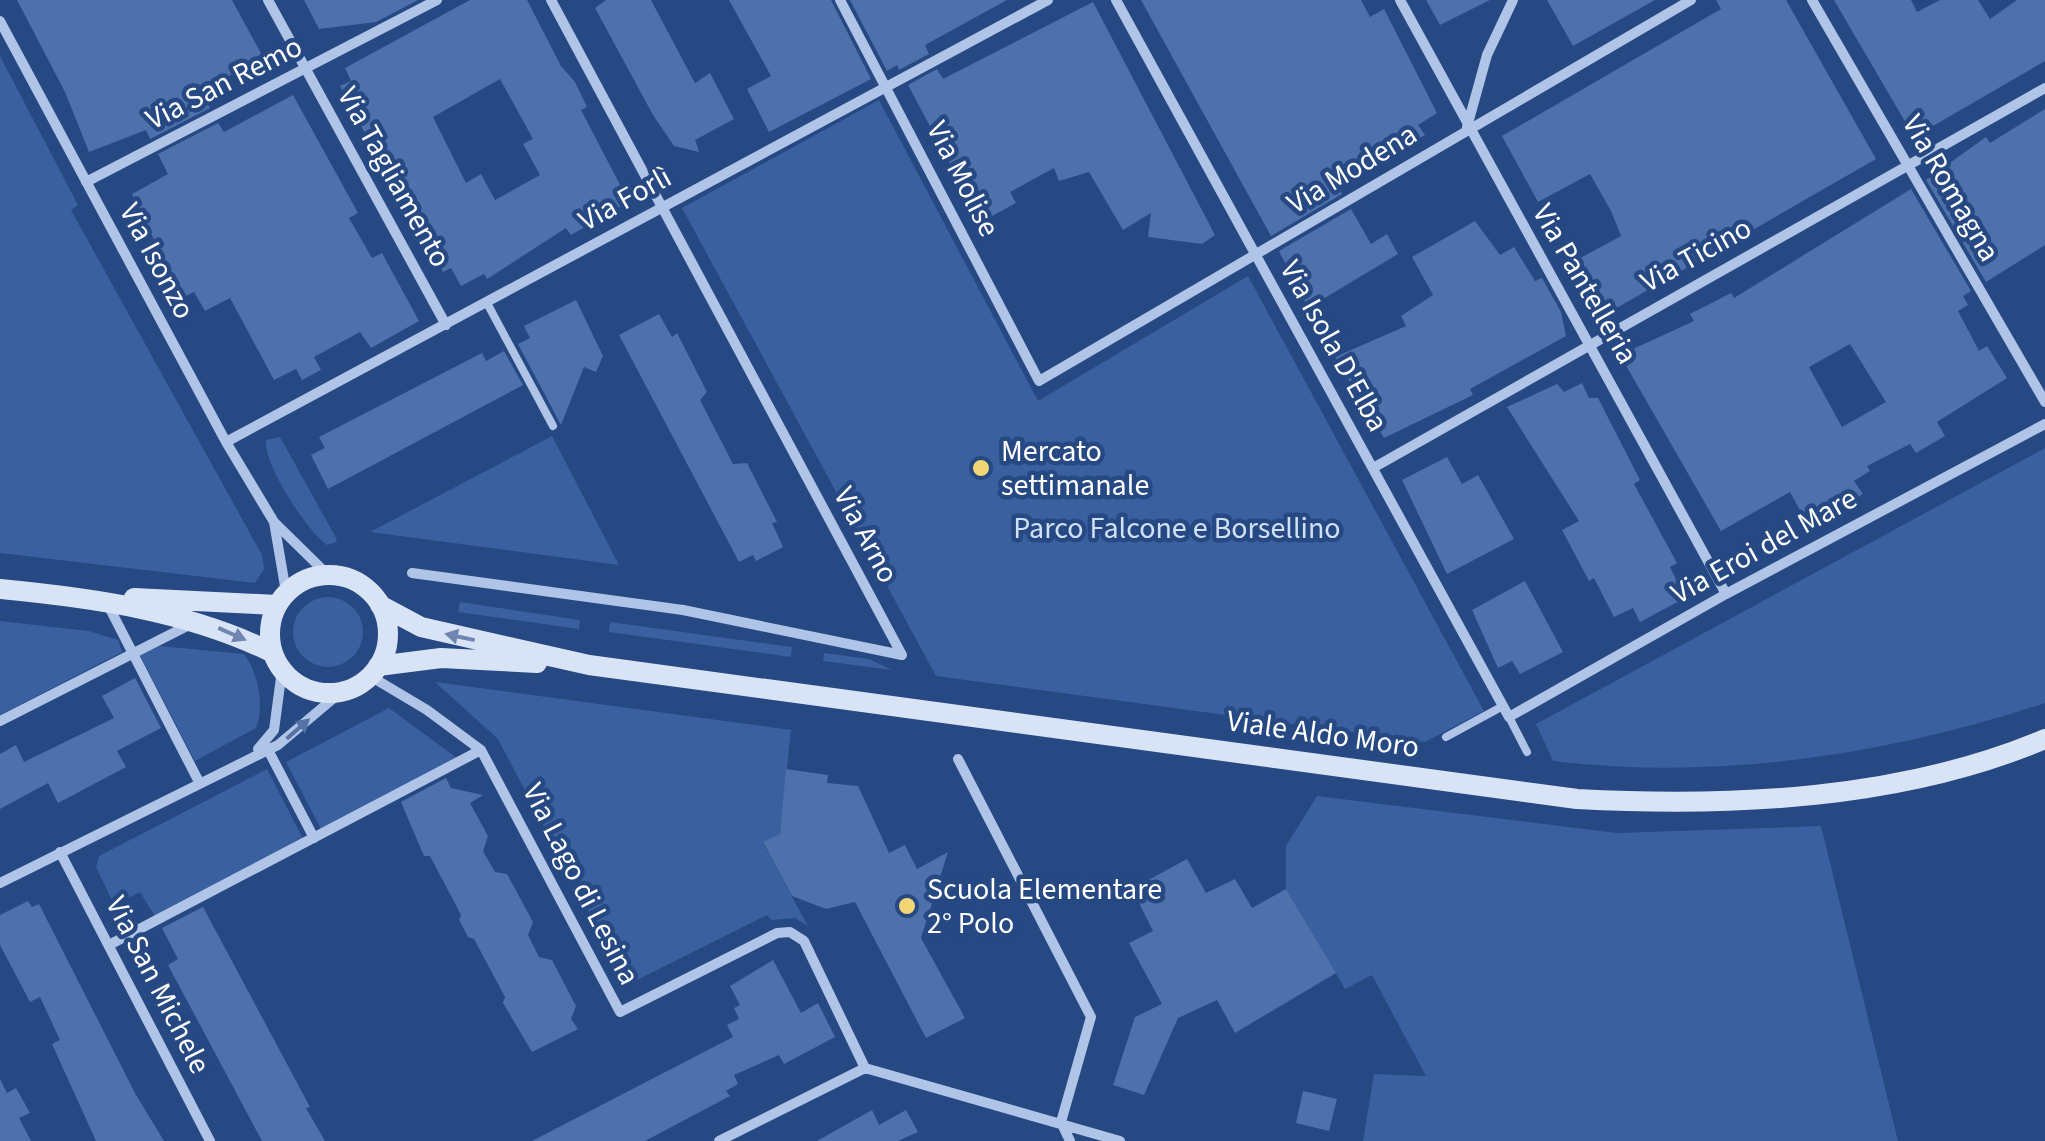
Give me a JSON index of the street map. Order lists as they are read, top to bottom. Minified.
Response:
{"streets":{"main road":["Viale Aldo Moro"],"street":["Via San Remo","Via Modena","Via Tagliamento","Via Molise","Via Romagna","Via Forlì","Via Ticino","Via Isonzo","Via Pantelleria","Via Isola D'Elba","Via Arno","Via Eroi del Mare","Via Lago di Lesina","Via San Michele"]},"crossings":[["Via San Remo","Via Tagliamento"],["Via San Remo","Via Isonzo"],["Via Modena","Via Molise"],["Via Modena","Via Pantelleria"],["Via Modena","Via Isola D'Elba"],["Via Tagliamento","Via Forlì"],["Via Molise","Via Forlì"],["Via Romagna","Via Ticino"],["Via Forlì","Via Isonzo"],["Via Forlì","Via Arno"],["Via Ticino","Via Pantelleria"],["Via Ticino","Via Isola D'Elba"],["Via Pantelleria","Via Eroi del Mare"],["Via Isola D'Elba","Via Eroi del Mare"],["Viale Aldo Moro","Via Lago di Lesina"]],"parks":["Parco Falcone e Borsellino"],"places":["Mercato settimanale","Scuola Elementare 2° Polo"]}
